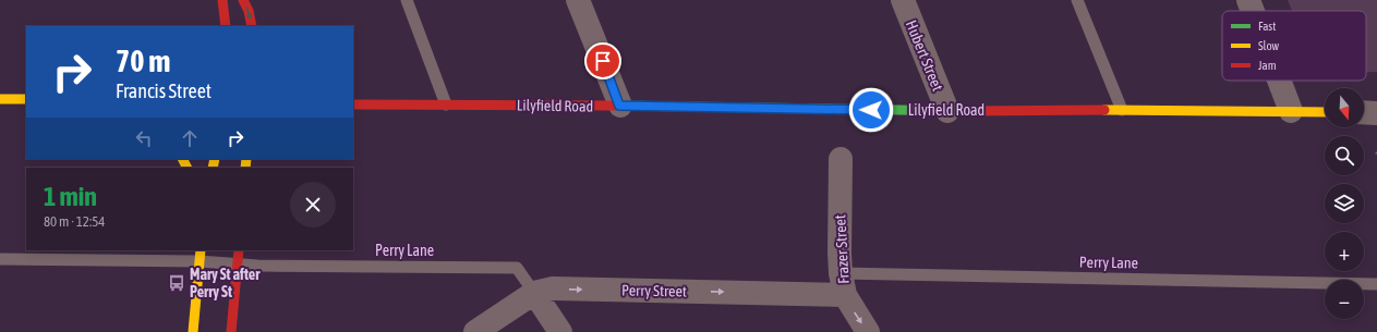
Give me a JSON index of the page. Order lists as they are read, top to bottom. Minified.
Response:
{"streets":{"street":["Hubert Street","Lilyfield Road","Frazer Street","Perry Street"],"lane":["Perry Lane"]},"crossings":[["Hubert Street","Lilyfield Road"],["Frazer Street","Perry Lane"],["Frazer Street","Perry Street"],["Perry Lane","Perry Street"]],"one_way":["Perry Street"],"places":{"bus stop":["Mary St after Perry St"]},"legend":["Fast","Slow","Jam"],"north":"bottom","page":{"turn":["70 m","Francis Street"],"map_buttons":["+","−"],"heading":["1 min","80 m · 12:54"]}}
